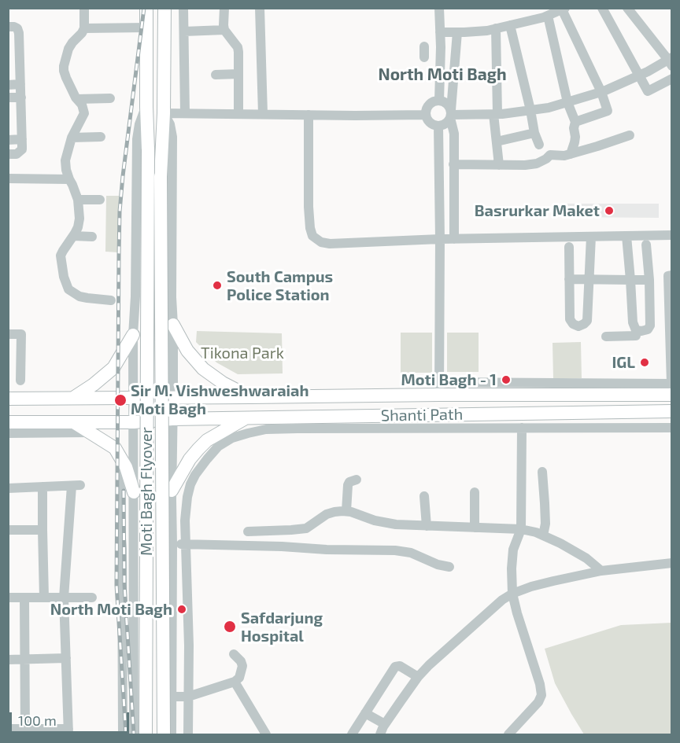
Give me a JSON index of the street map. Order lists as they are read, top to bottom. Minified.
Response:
{"streets":{"main road":["Shanti Path","Moti Bagh Flyover"]},"districts":["North Moti Bagh"],"parks":["Tikona Park"],"places":["Basrurkar Maket","South Campus Police Station","IGL","Moti Bagh - 1","Sir M. Vishweshwaraiah Moti Bagh","North Moti Bagh","Safdarjung Hospital"],"scale_bar":"100 m"}
